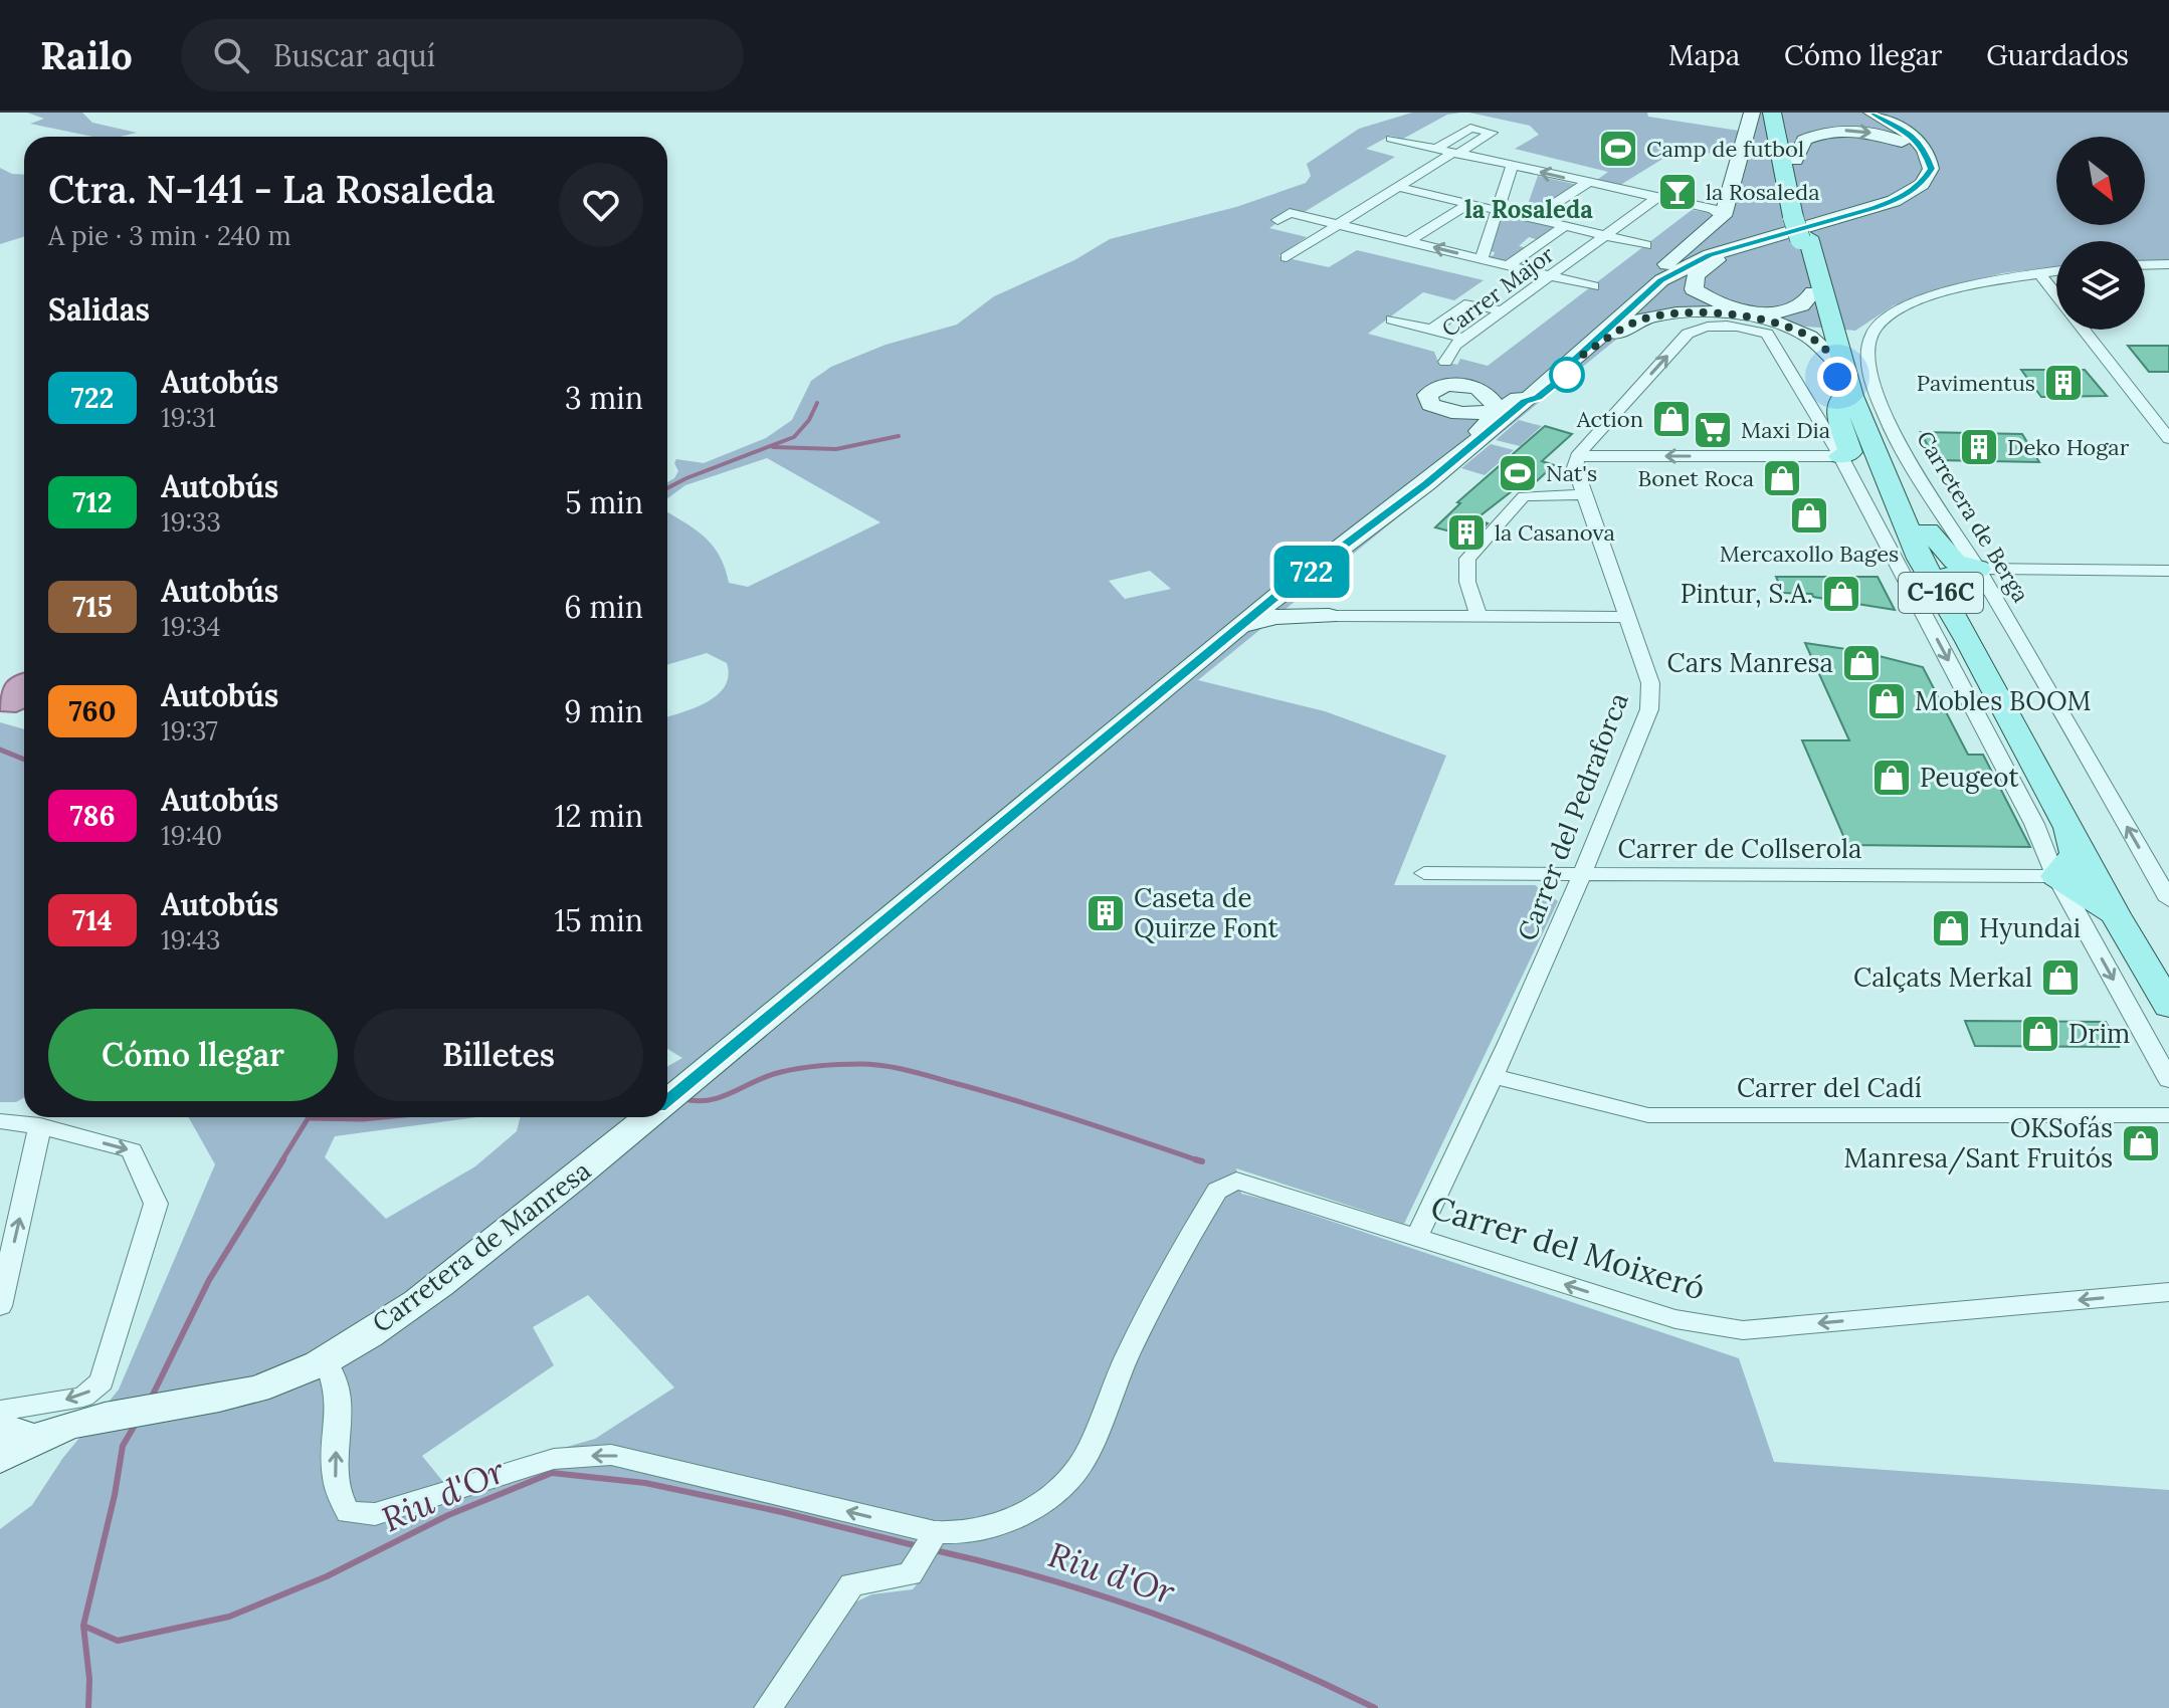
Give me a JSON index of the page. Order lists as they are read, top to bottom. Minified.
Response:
{"streets":{"main road":["C-16C","Carretera de Manresa"],"street":["Carrer Major","Carretera de Berga","Carrer del Pedraforca","Carrer de Collserola","Carrer del Cadí","Carrer del Moixeró"]},"crossings":[["C-16C","Carrer de Collserola"],["Carrer del Pedraforca","Carrer de Collserola"],["Carrer del Pedraforca","Carrer del Cadí"],["Carrer del Pedraforca","Carrer del Moixeró"]],"one_way":["Carrer del Moixeró"],"districts":["la Rosaleda"],"water":["Riu d'Or"],"places":{"sports":["Camp de futbol","Nat's"],"bar":["la Rosaleda"],"building":["Pavimentus","Deko Hogar","la Casanova","Caseta de Quirze Font"],"shop":["Action","Bonet Roca","Mercaxollo Bages","Pintur, S.A.","Cars Manresa","Mobles BOOM","Peugeot","Hyundai","Calçats Merkal","Drim","OKSofás Manresa/Sant Fruitós"],"supermarket":["Maxi Dia"]},"lines":["bus line 722"],"north":"bottom right","page":{"header":"Railo","search":"Buscar aquí","nav":["Mapa","Cómo llegar","Guardados"],"on_map":"722","heading":[["Ctra. N-141 - La Rosaleda","A pie · 3 min · 240 m"],"Salidas"],"list":[{"mark":"722","name":"Autobús","note":"19:31","value":"3 min"},{"mark":"712","name":"Autobús","note":"19:33","value":"5 min"},{"mark":"715","name":"Autobús","note":"19:34","value":"6 min"},{"mark":"760","name":"Autobús","note":"19:37","value":"9 min"},{"mark":"786","name":"Autobús","note":"19:40","value":"12 min"},{"mark":"714","name":"Autobús","note":"19:43","value":"15 min"}],"buttons":["Cómo llegar","Billetes"]}}
